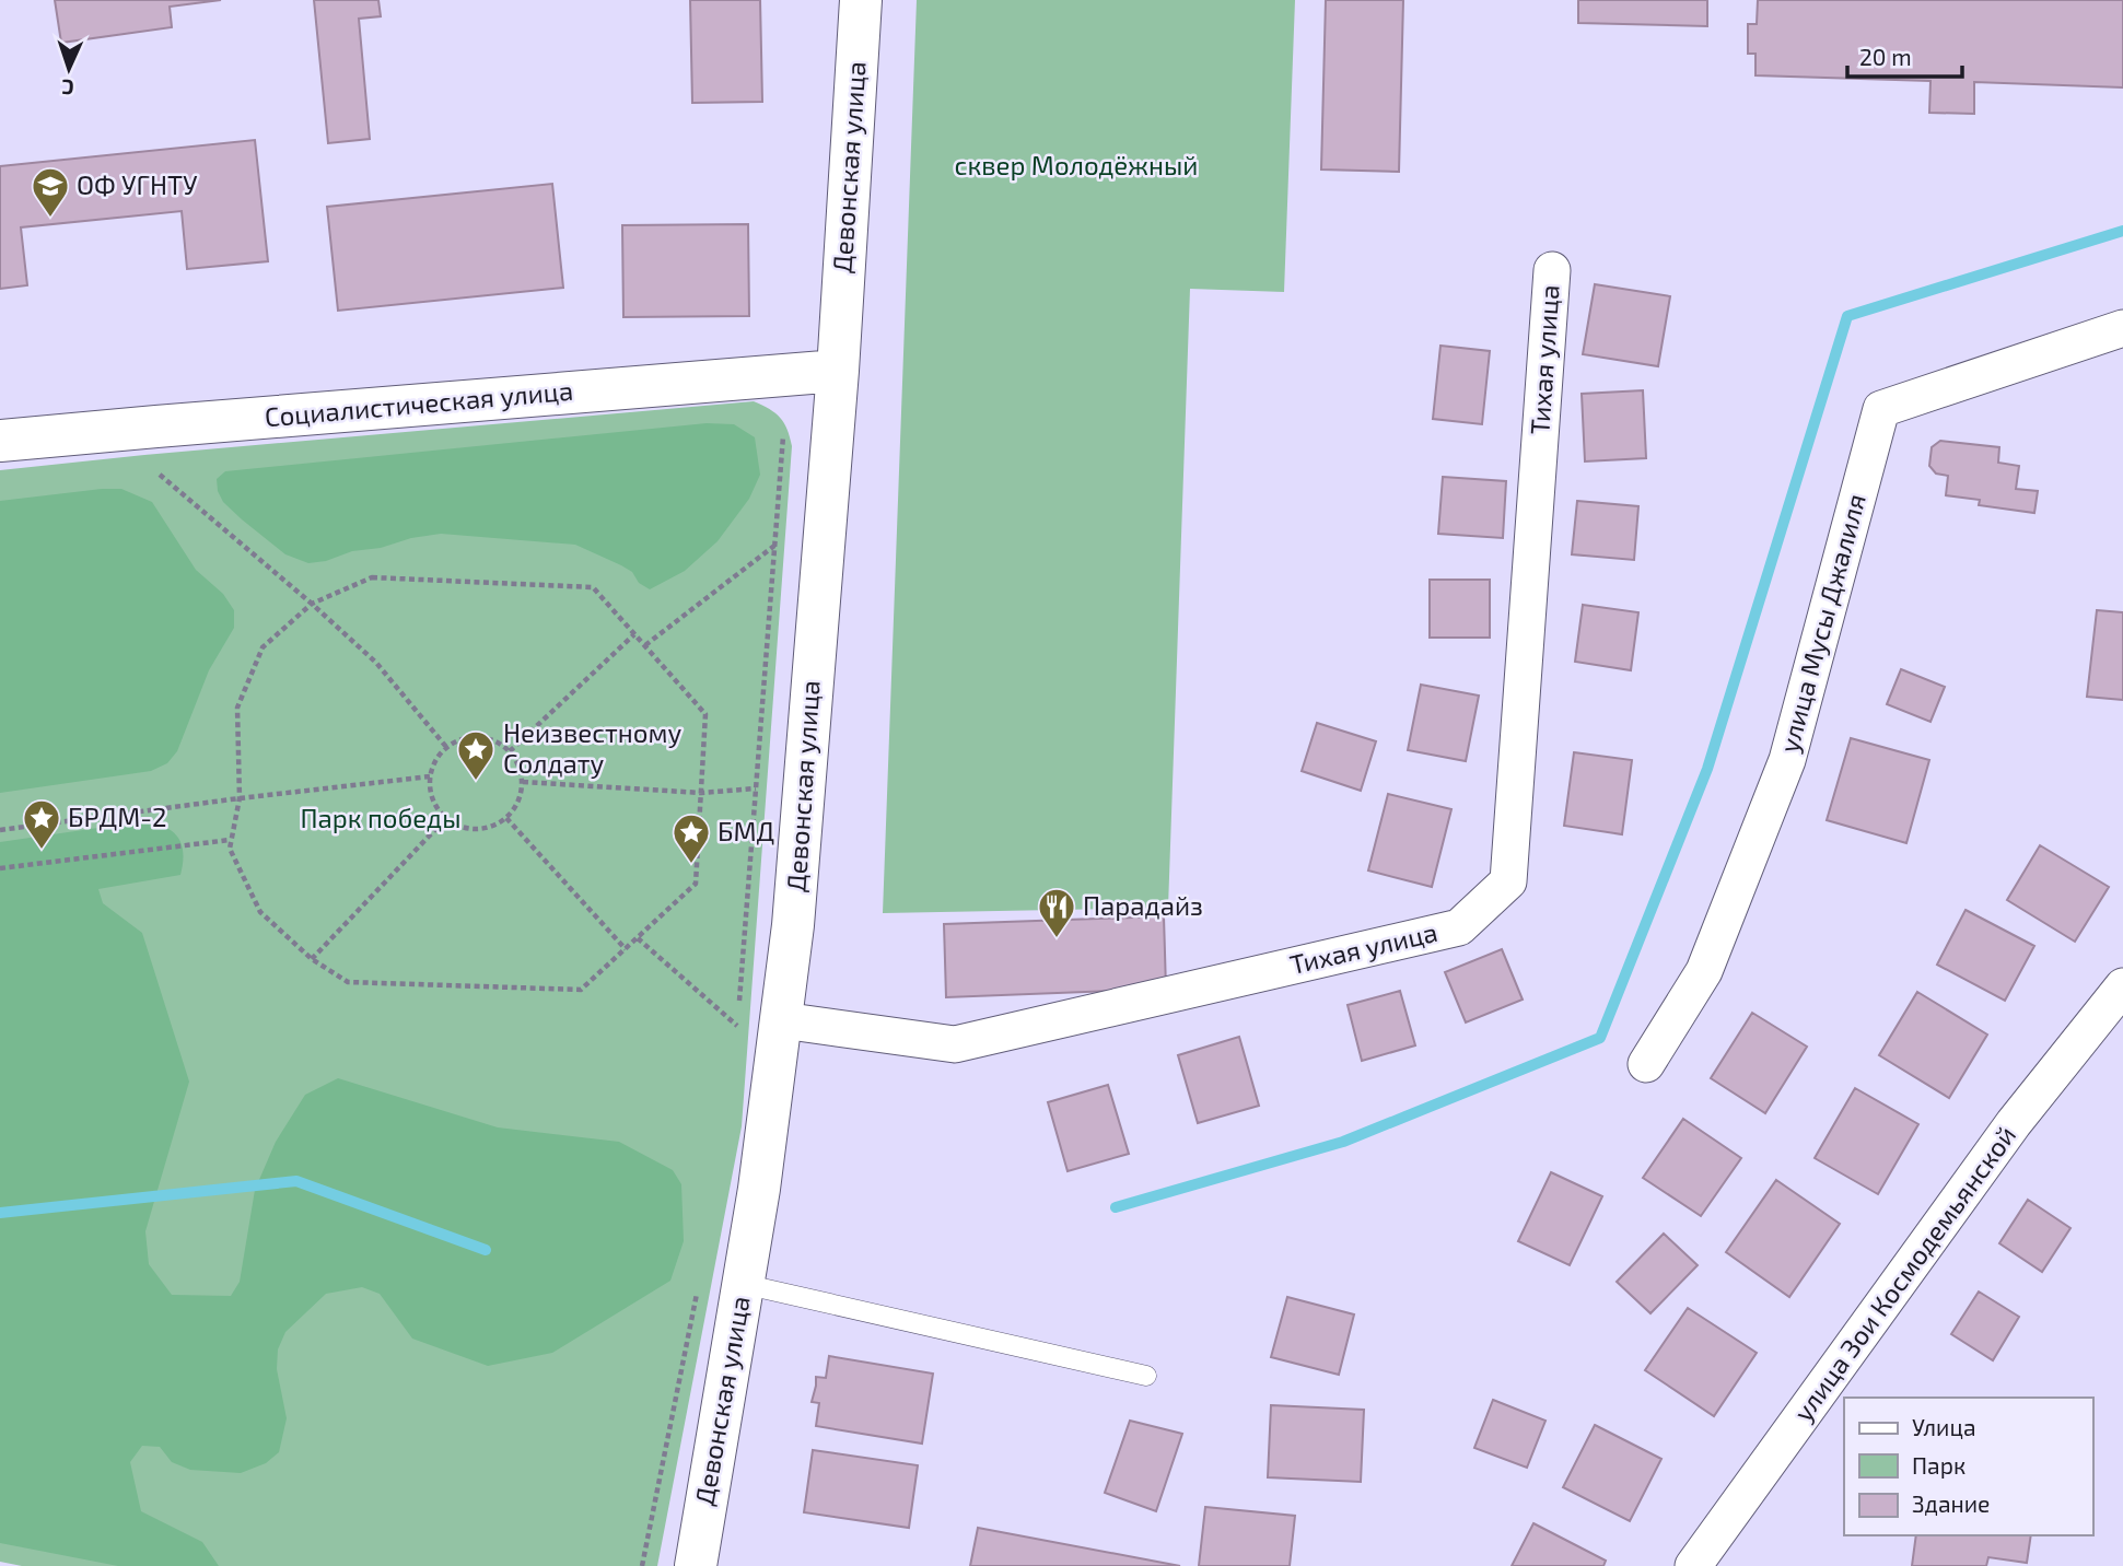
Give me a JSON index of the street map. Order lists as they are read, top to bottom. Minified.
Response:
{"streets":{"main road":["Девонская улица","Социалистическая улица"],"street":["Тихая улица","улица Мусы Джалиля","улица Зои Космодемьянской"]},"crossings":[["Девонская улица","Тихая улица"],["Девонская улица","Социалистическая улица"]],"parks":["сквер Молодёжный","Парк победы"],"places":{"school or university":["ОФ УГНТУ"],"place":["Неизвестному Солдату","БРДМ-2","БМД"],"restaurant":["Парадайз"]},"legend":["Улица","Парк","Здание"],"scale_bar":"20 m","north":"bottom"}
